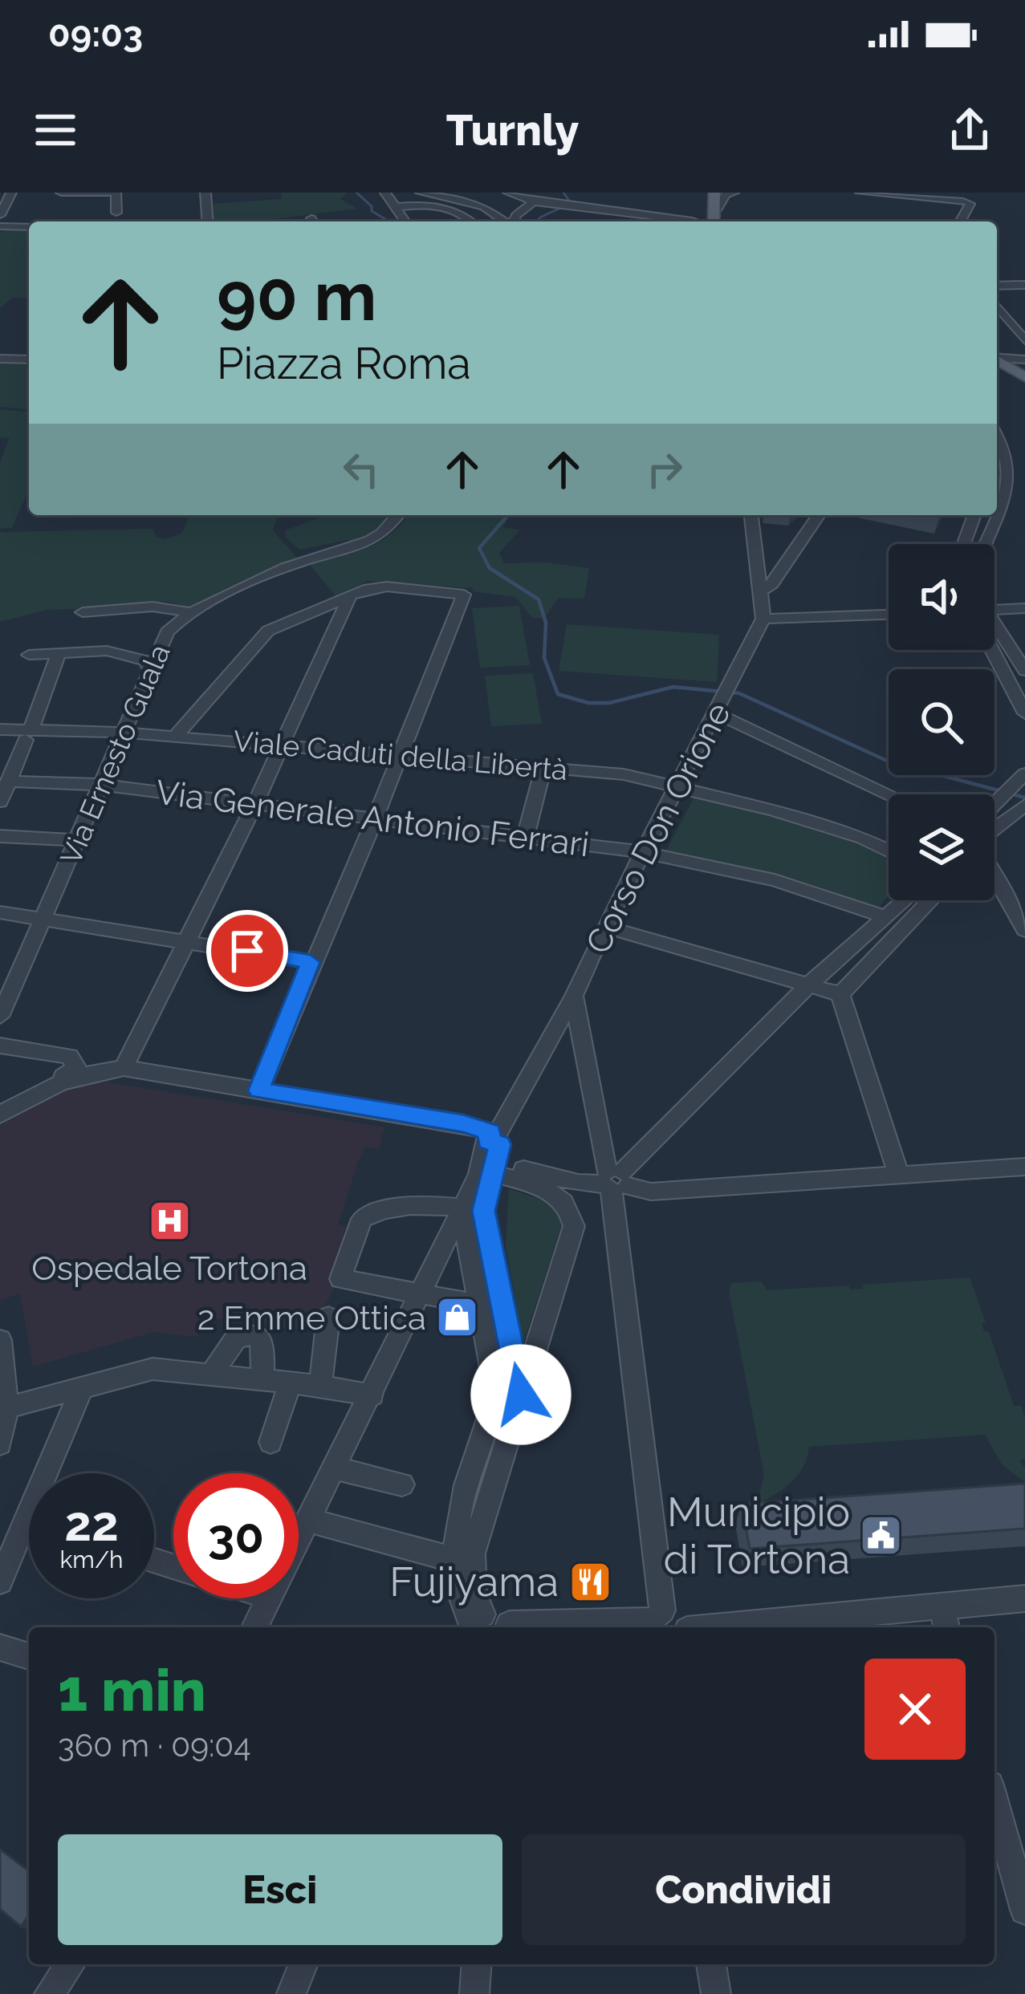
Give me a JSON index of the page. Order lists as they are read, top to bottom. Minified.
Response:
{"streets":{"street":["Via Ernesto Guala","Viale Caduti della Libertà","Via Generale Antonio Ferrari","Corso Don Orione"]},"crossings":[["Via Ernesto Guala","Viale Caduti della Libertà"],["Via Ernesto Guala","Via Generale Antonio Ferrari"],["Viale Caduti della Libertà","Corso Don Orione"],["Via Generale Antonio Ferrari","Corso Don Orione"]],"places":{"hospital":["Ospedale Tortona"],"shop":["2 Emme Ottica"],"public building":["Municipio di Tortona"],"restaurant":["Fujiyama"]},"page":{"status":"09:03","header":"Turnly","turn":["90 m","Piazza Roma"],"speed":"22 km/h","limit":"30","heading":["1 min","360 m · 09:04"],"buttons":["Esci","Condividi"]}}
